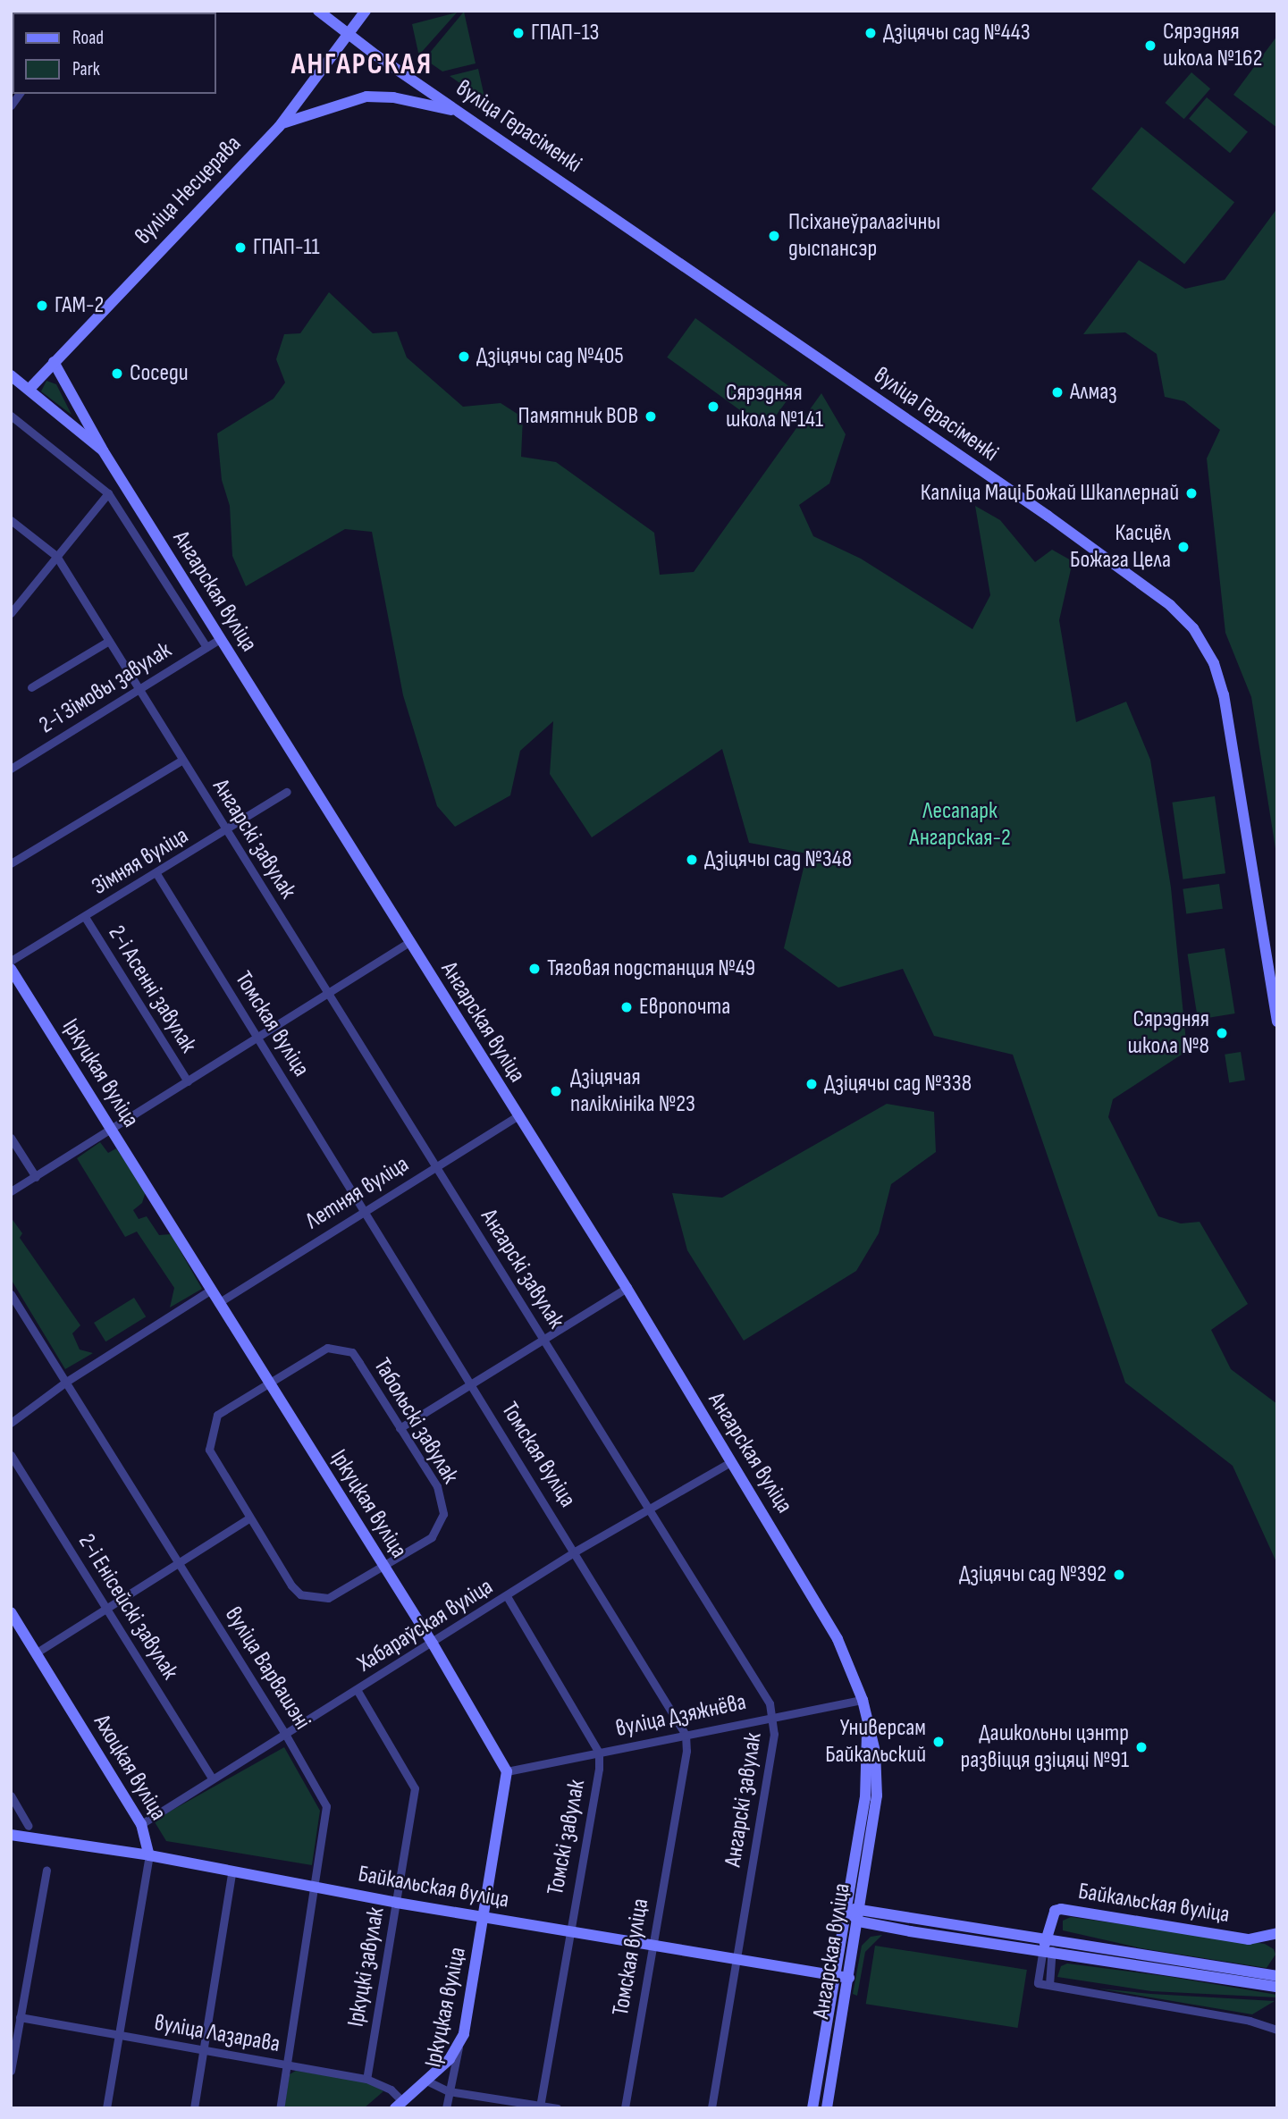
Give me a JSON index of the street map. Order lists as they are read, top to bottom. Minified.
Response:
{"streets":{"main road":["вуліца Герасіменкі","вуліца Несцерава","Ангарская вуліца","Іркуцкая вуліца","Ахоцкая вуліца","Байкальская вуліца"],"street":["2-і Зімовы завулак","Ангарскі завулак","Зімняя вуліца","2-і Асенні завулак","Томская вуліца","Летняя вуліца","Табольскі завулак","2-і Енісейскі завулак","Хабараўская вуліца","вуліца Варвашэні","вуліца Дзяжнёва","Томскі завулак","Іркуцкі завулак","вуліца Лазарава"]},"crossings":[["вуліца Герасіменкі","вуліца Несцерава"],["вуліца Несцерава","Ангарская вуліца"],["Ангарская вуліца","2-і Зімовы завулак"],["Ангарская вуліца","Летняя вуліца"],["Ангарская вуліца","Хабараўская вуліца"],["Ангарская вуліца","вуліца Дзяжнёва"],["Ангарская вуліца","Байкальская вуліца"],["2-і Зімовы завулак","Ангарскі завулак"],["Ангарскі завулак","Зімняя вуліца"],["Ангарскі завулак","Летняя вуліца"],["Ангарскі завулак","Хабараўская вуліца"],["Ангарскі завулак","вуліца Дзяжнёва"],["Ангарскі завулак","Байкальская вуліца"],["Зімняя вуліца","2-і Асенні завулак"],["Зімняя вуліца","Томская вуліца"],["Томская вуліца","Летняя вуліца"],["Томская вуліца","Хабараўская вуліца"],["Томская вуліца","вуліца Дзяжнёва"],["Томская вуліца","Байкальская вуліца"],["Іркуцкая вуліца","Летняя вуліца"],["Іркуцкая вуліца","Табольскі завулак"],["Іркуцкая вуліца","Хабараўская вуліца"],["Іркуцкая вуліца","вуліца Дзяжнёва"],["Іркуцкая вуліца","Байкальская вуліца"],["2-і Енісейскі завулак","Хабараўская вуліца"],["Хабараўская вуліца","вуліца Варвашэні"],["Хабараўская вуліца","Ахоцкая вуліца"],["Хабараўская вуліца","Томскі завулак"],["Хабараўская вуліца","Іркуцкі завулак"],["вуліца Варвашэні","Байкальская вуліца"],["вуліца Варвашэні","вуліца Лазарава"],["вуліца Дзяжнёва","Томскі завулак"],["Ахоцкая вуліца","Байкальская вуліца"],["Ахоцкая вуліца","вуліца Лазарава"],["Томскі завулак","Байкальская вуліца"],["Байкальская вуліца","Іркуцкі завулак"],["Іркуцкі завулак","вуліца Лазарава"]],"districts":["АНГАРСКАЯ"],"parks":["Лесапарк Ангарская-2"],"places":["ГПАП-13","Дзіцячы сад №443","Сярэдняя школа №162","Псіханеўралагічны дыспансэр","ГПАП-11","ГАМ-2","Дзіцячы сад №405","Соседи","Алмаз","Сярэдняя школа №141","Памятник ВОВ","Капліца Маці Божай Шкаплернай","Касцёл Божага Цела","Дзіцячы сад №348","Тяговая подстанция №49","Европочта","Сярэдняя школа №8","Дзіцячы сад №338","Дзіцячая паліклініка №23","Дзіцячы сад №392","Универсам Байкальский","Дашкольны цэнтр развіцця дзіцяці №91"],"legend":["Road","Park"]}
